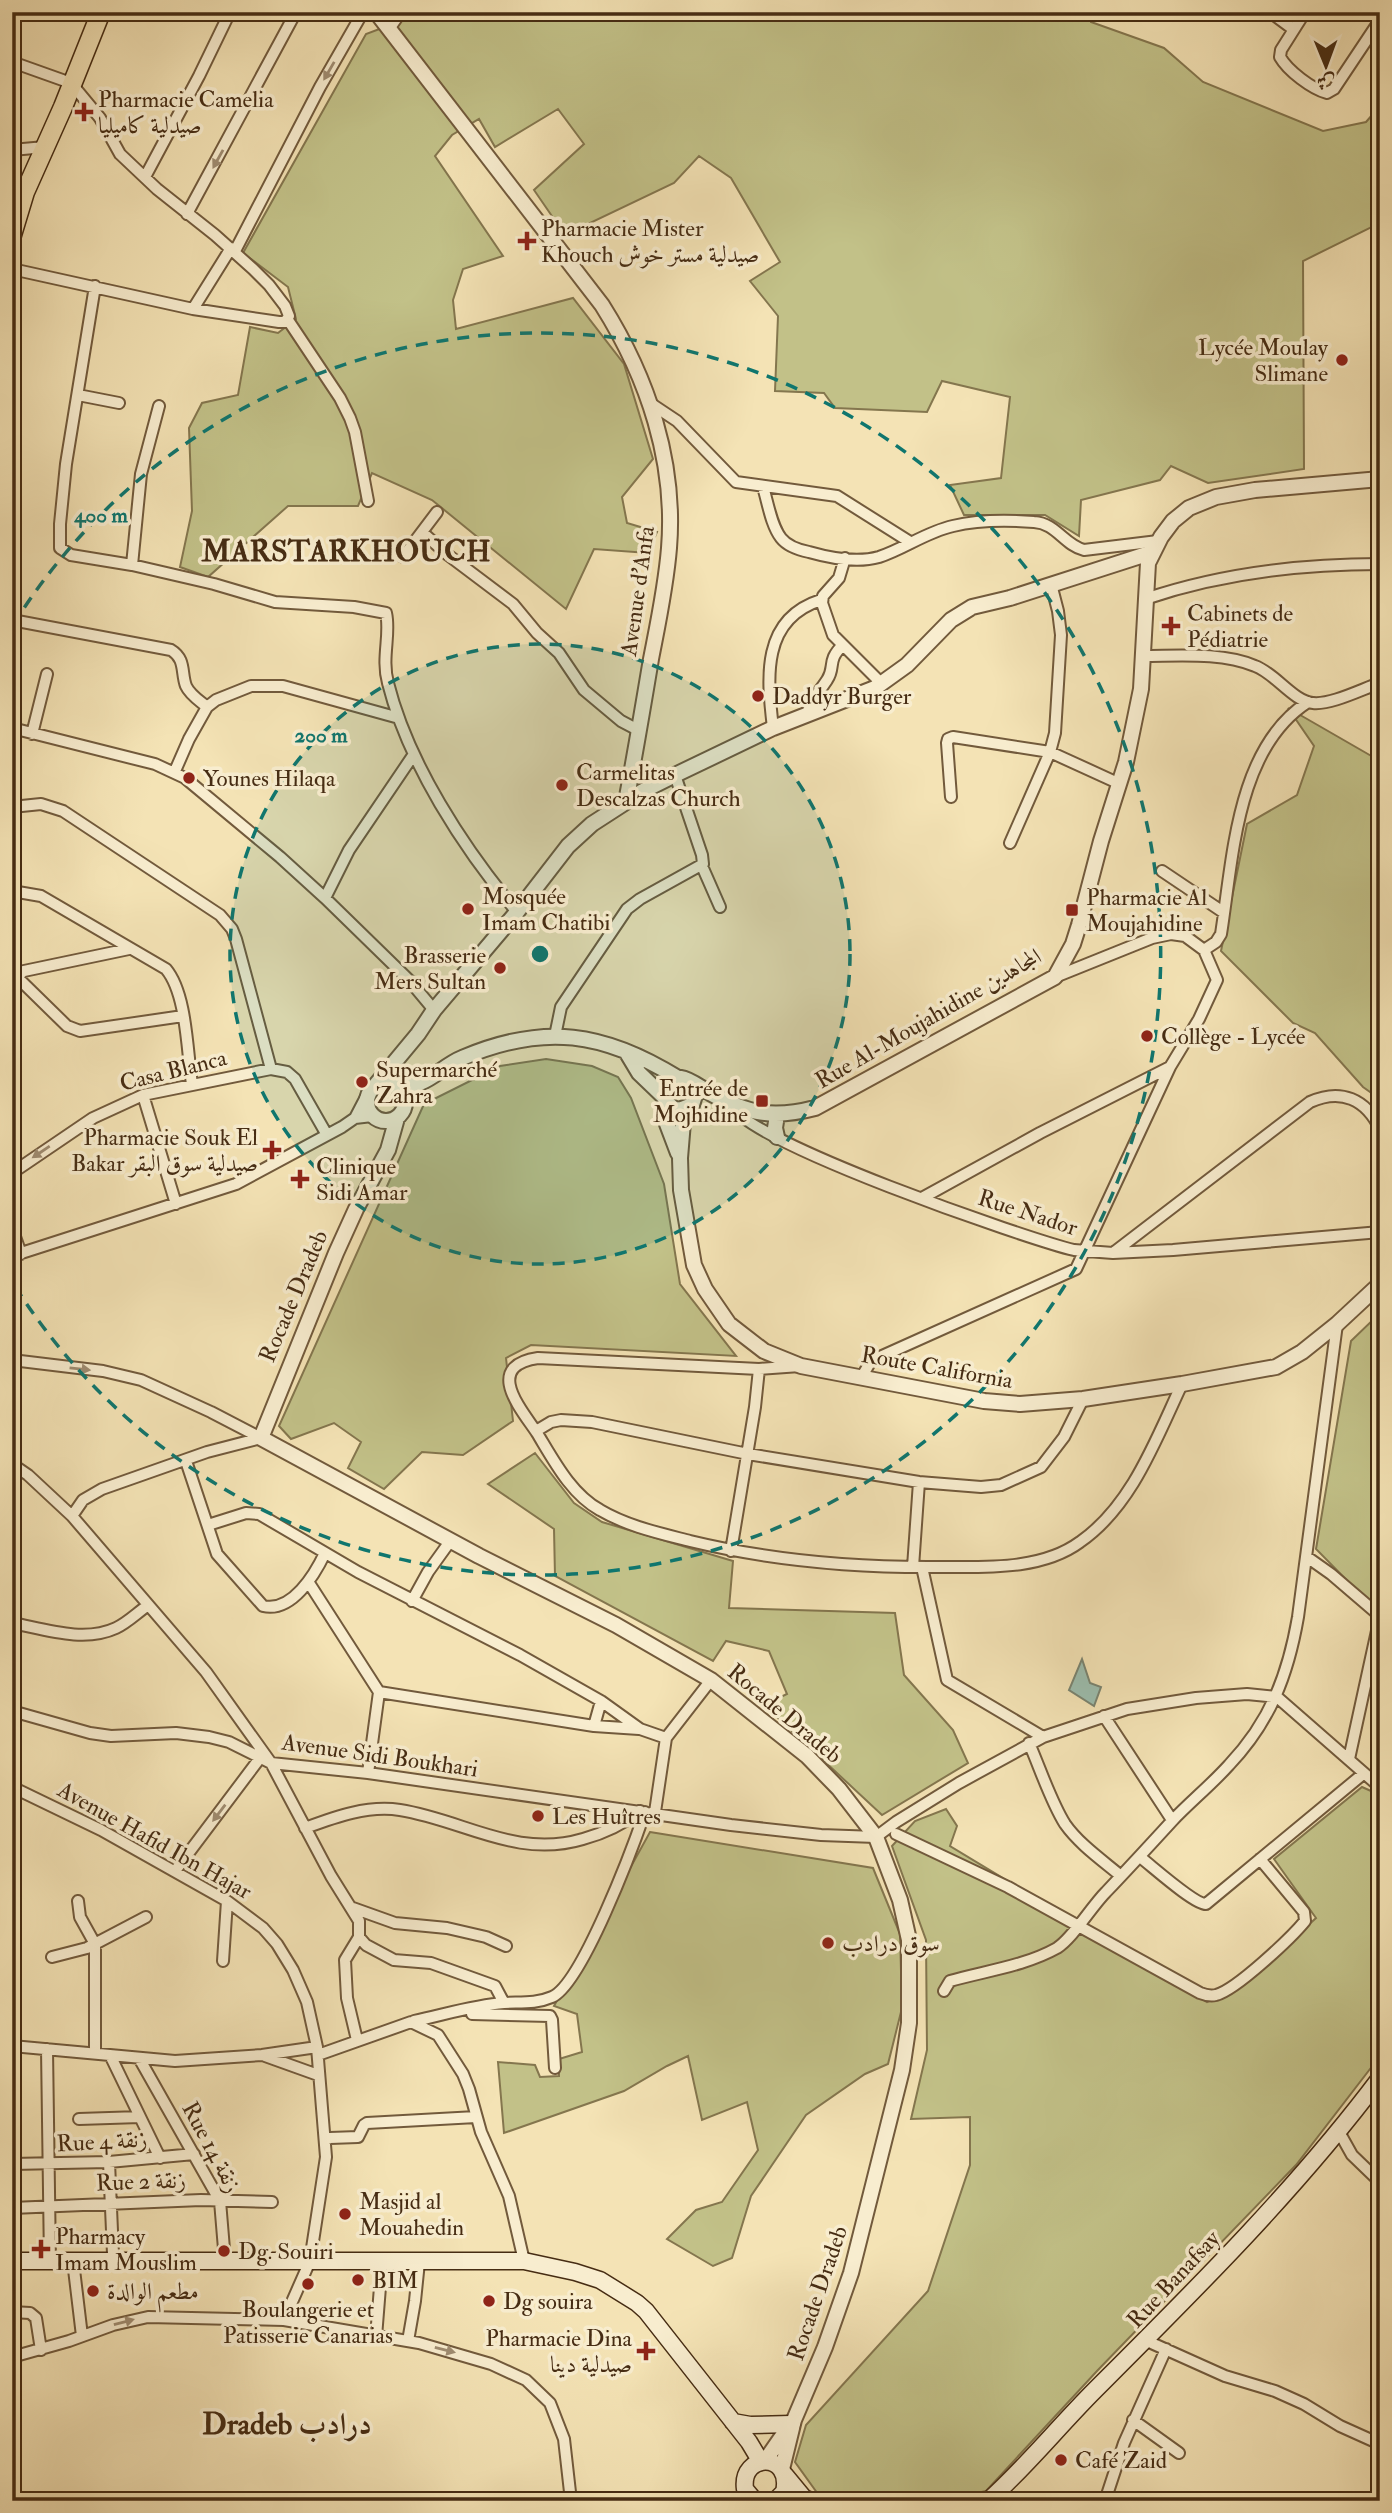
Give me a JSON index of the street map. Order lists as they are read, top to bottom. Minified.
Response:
{"streets":{"main road":["Rue Banafsay"],"street":["Avenue d'Anfa","Rue Al-Moujahidine المجاهدين","Casa Blanca","Rue Nador","Rocade Dradeb","Route California","Avenue Sidi Boukhari","Avenue Hafid Ibn Hajar","Rue 4 زنقة","Rue 14 زنقة","Rue 2 زنقة"]},"crossings":[["Rue Al-Moujahidine المجاهدين","Rue Nador"],["Rue Al-Moujahidine المجاهدين","Route California"],["Rocade Dradeb","Avenue Sidi Boukhari"],["Rue 4 زنقة","Rue 14 زنقة"],["Rue 14 زنقة","Rue 2 زنقة"]],"one_way":["Casa Blanca"],"districts":["MARSTARKHOUCH","Dradeb درادب"],"places":{"health":["Pharmacie Camelia صيدلية كاميليا","Pharmacie Mister Khouch صيدلية مستر خوش","Cabinets de Pédiatrie","Pharmacie Souk El Bakar صيدلية سوق البقر","Clinique Sidi Amar","Pharmacy Imam Mouslim","Pharmacie Dina صيدلية دينا"],"other":["Lycée Moulay Slimane","Daddyr Burger","Younes Hilaqa","Carmelitas Descalzas Church","Mosquée Imam Chatibi","Brasserie Mers Sultan","Collège - Lycée","Supermarché Zahra","Les Huîtres","سوق درادب","Masjid al Mouahedin","Dg. Souiri","BIM","Boulangerie et Patisserie Canarias","مطعم الوالدة","Dg souira","Café Zaid"],"transit":["Pharmacie Al Moujahidine","Entrée de Mojhidine"]},"north":"bottom","rings":["400 m","200 m"]}
